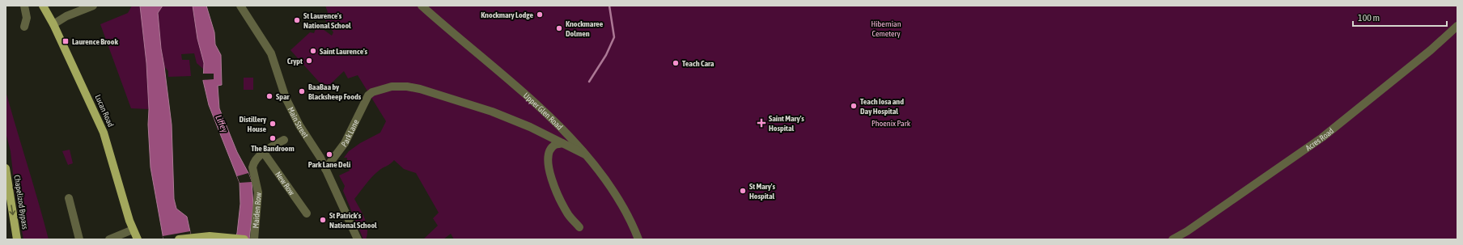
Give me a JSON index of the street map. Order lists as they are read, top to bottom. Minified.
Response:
{"streets":{"main road":["Lucan Road","Chapelizod Bypass"],"street":["Upper Glen Road","Main Street","Park Lane","Acres Road","New Row","Maiden Row"]},"crossings":[["Main Street","Park Lane"],["New Row","Maiden Row"]],"one_way":["Chapelizod Bypass"],"water":["Liffey"],"parks":["Hibernian Cemetery","Phoenix Park"],"places":{"other":["Knockmary Lodge","St Laurence's National School","Knockmaree Dolmen","Saint Laurence's","Crypt","Teach Cara","BaaBaa by Blacksheep Foods","Spar","Teach Iosa and Day Hospital","Distillery House","The Bandroom","Park Lane Deli","St Mary's Hospital","St Patrick's National School"],"transit":["Laurence Brook"],"health":["Saint Mary's Hospital"]},"scale_bar":"100 m"}
